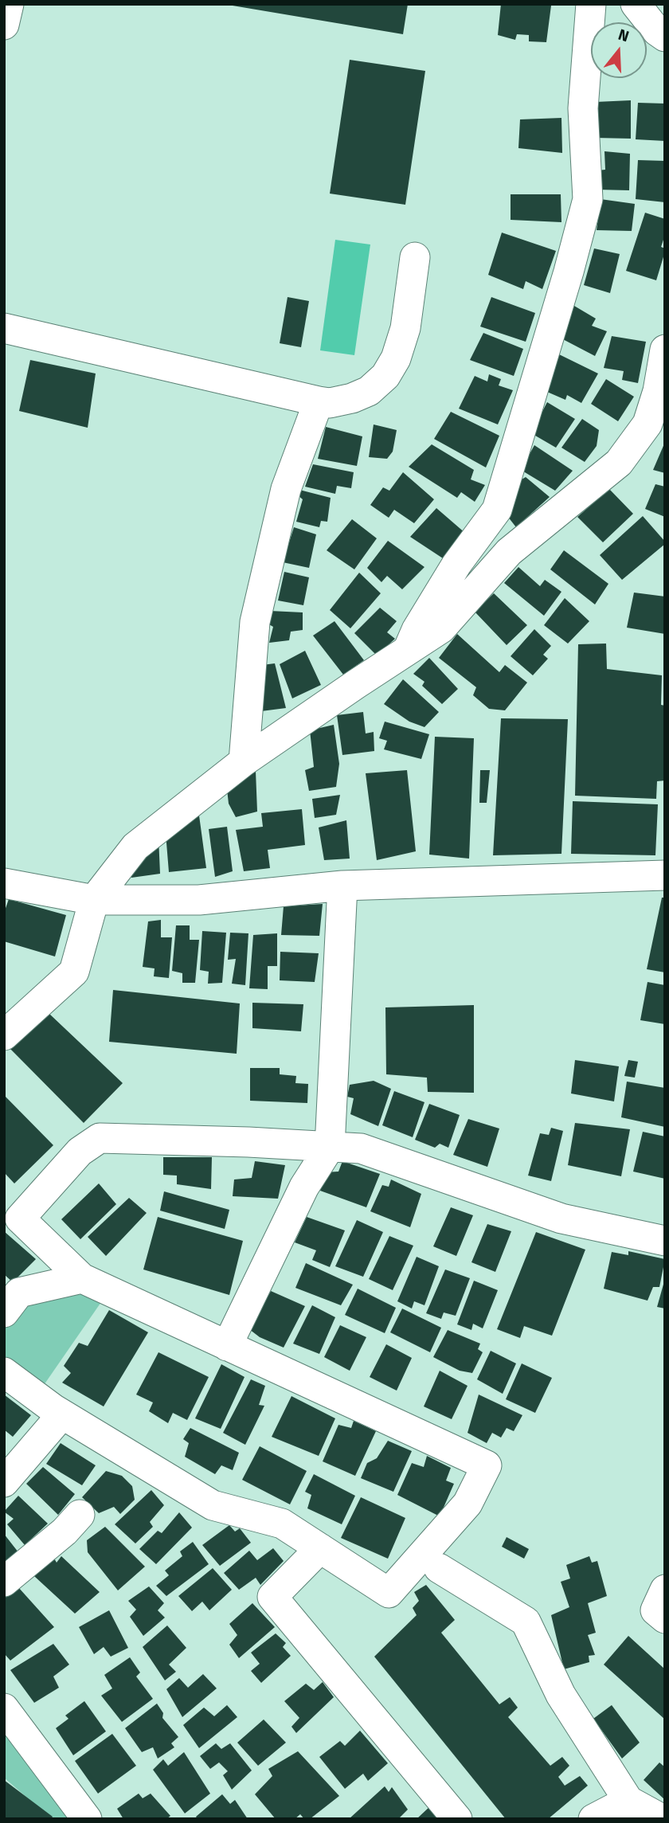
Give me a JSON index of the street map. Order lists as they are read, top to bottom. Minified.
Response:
{"north":"top"}
